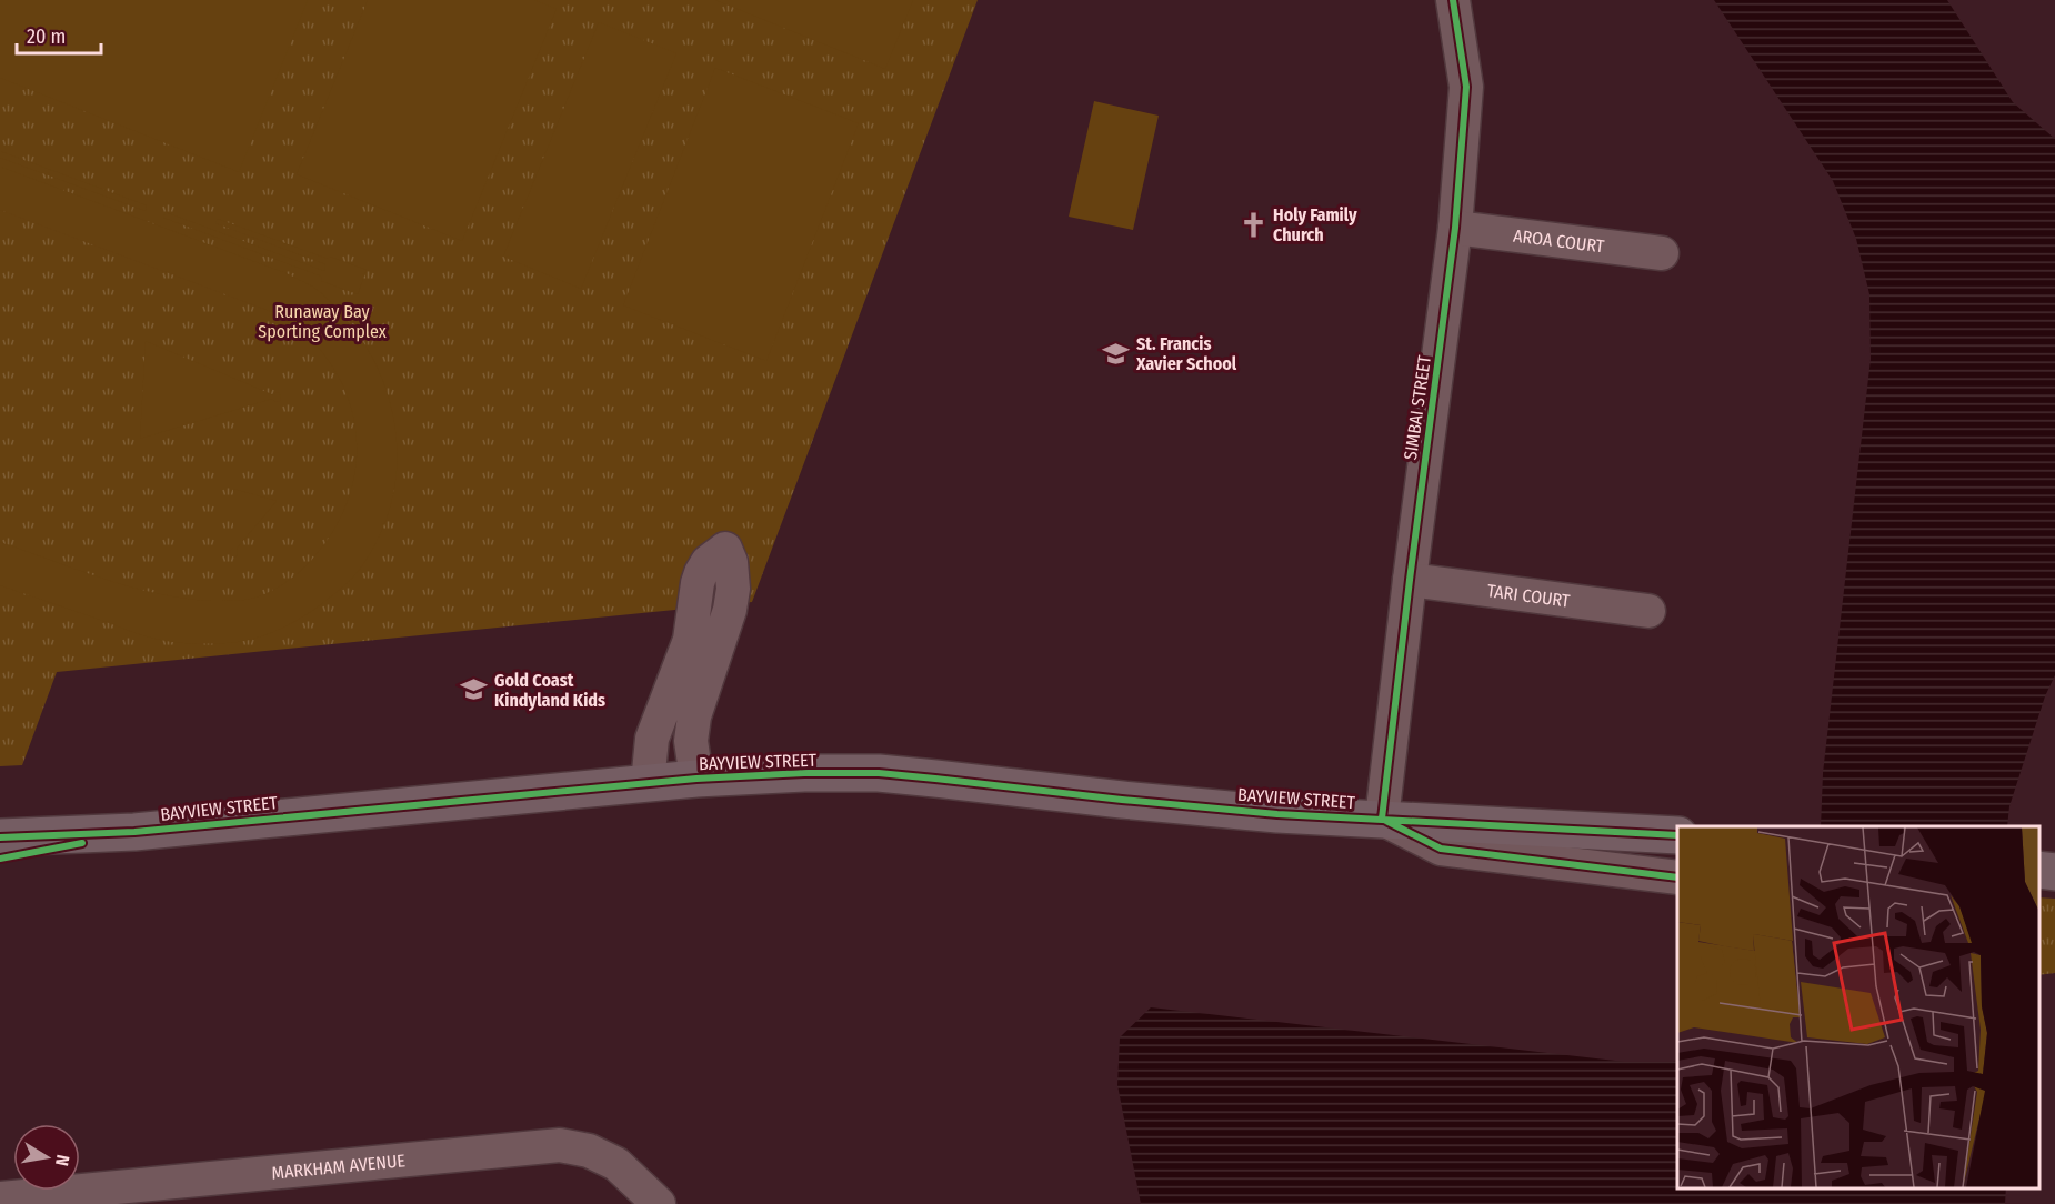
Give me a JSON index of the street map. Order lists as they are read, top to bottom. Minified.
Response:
{"streets":{"main road":["BAYVIEW STREET"],"street":["AROA COURT","SIMBAI STREET","TARI COURT","MARKHAM AVENUE"]},"crossings":[["AROA COURT","SIMBAI STREET"],["SIMBAI STREET","TARI COURT"],["SIMBAI STREET","BAYVIEW STREET"]],"parks":["Runaway Bay Sporting Complex"],"places":{"church":["Holy Family Church"],"school or university":["St. Francis Xavier School","Gold Coast Kindyland Kids"]},"scale_bar":"20 m","north":"right"}
